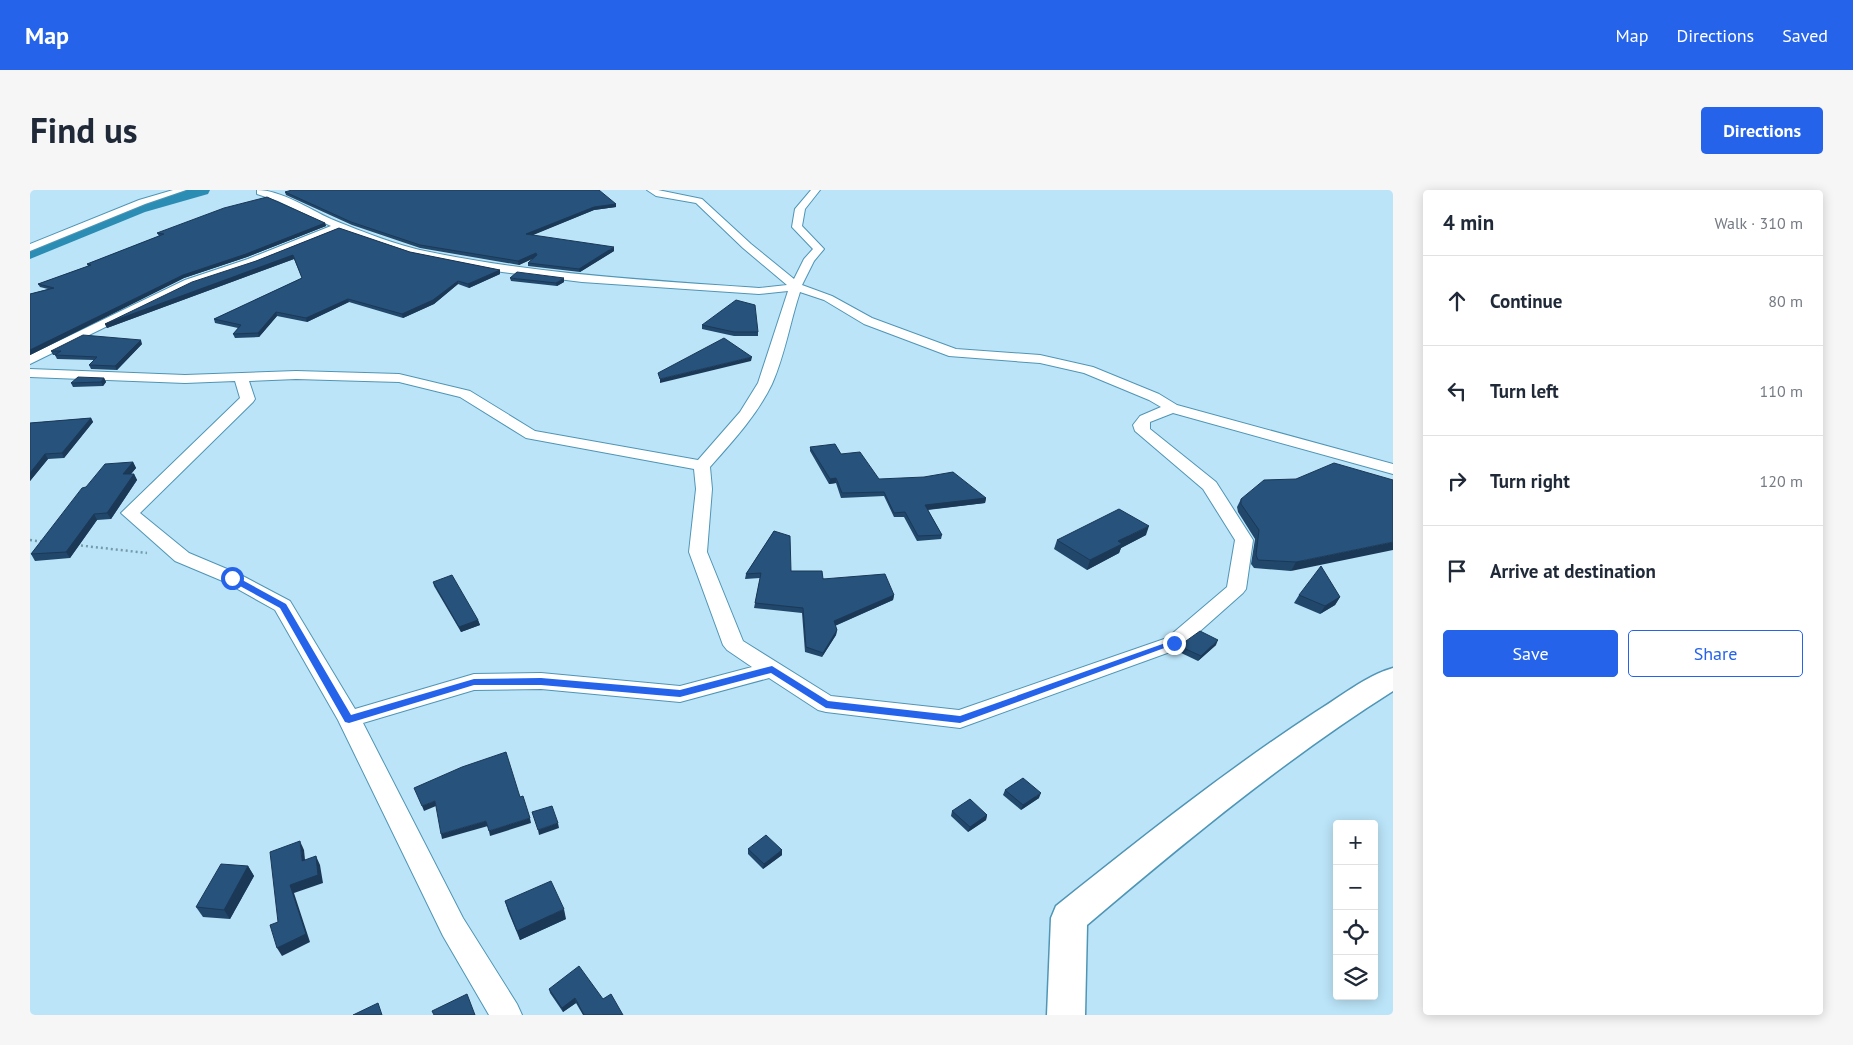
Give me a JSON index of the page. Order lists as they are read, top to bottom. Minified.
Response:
{"page":{"header":"Map","nav":["Map","Directions","Saved"],"title":"Find us","buttons":["Directions",["Save","Share"]],"heading":["4 min","Walk · 310 m"],"list":[["Continue","80 m"],["Turn left","110 m"],["Turn right","120 m"],"Arrive at destination"],"map_buttons":["+","−"]}}
